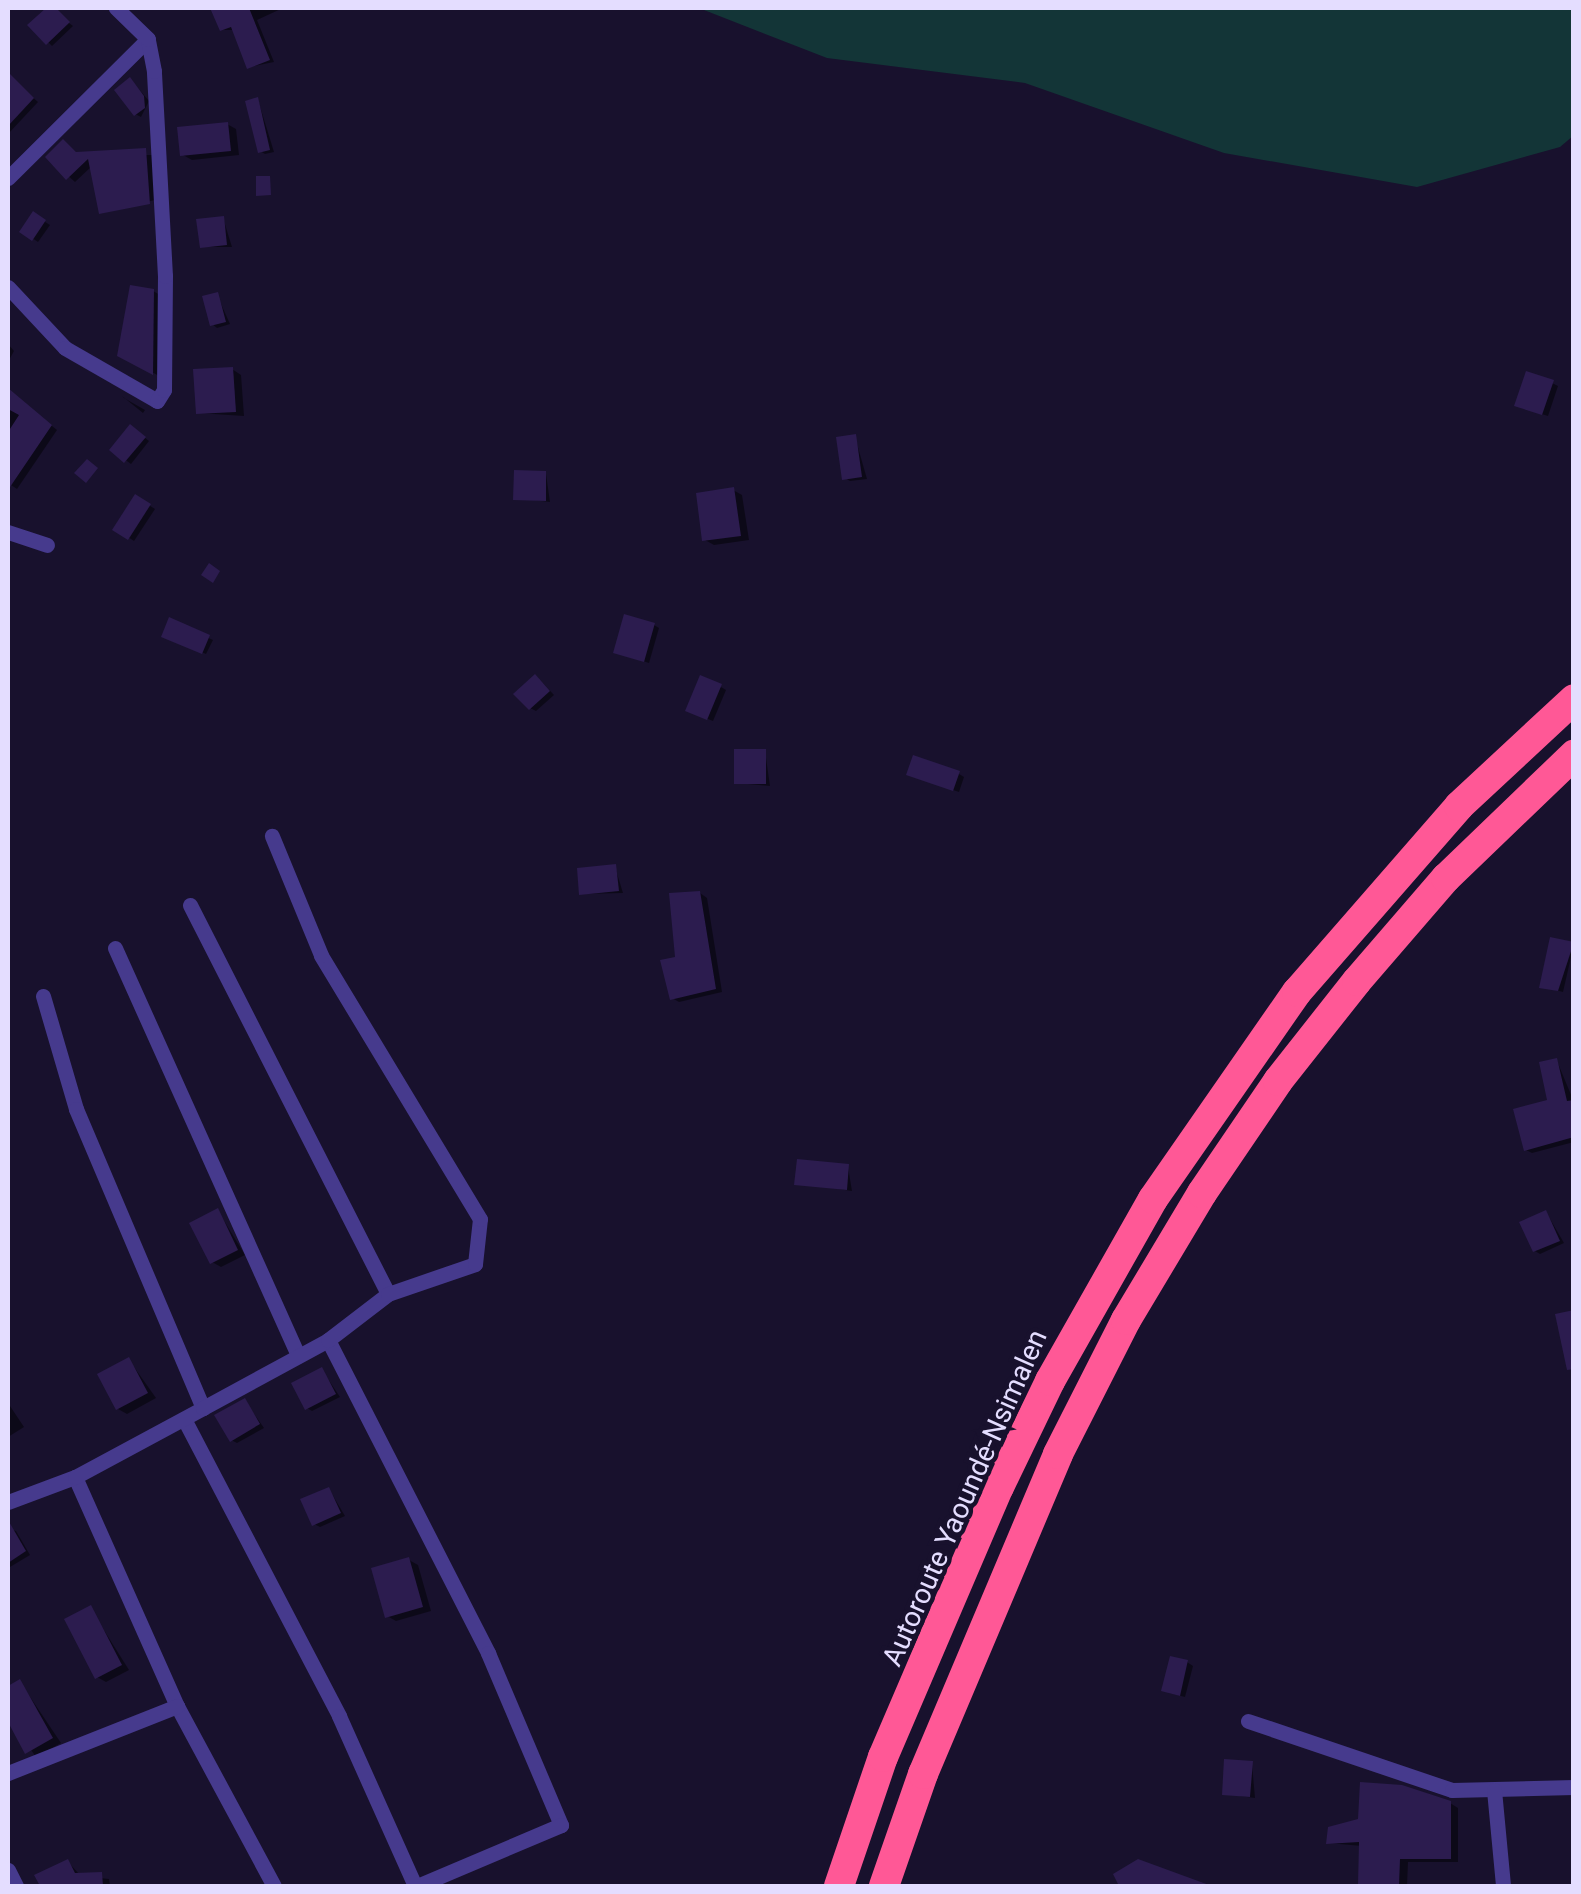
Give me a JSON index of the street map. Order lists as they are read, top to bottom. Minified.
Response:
{"streets":{"highway":["Autoroute Yaoundé-Nsimalen"]}}
